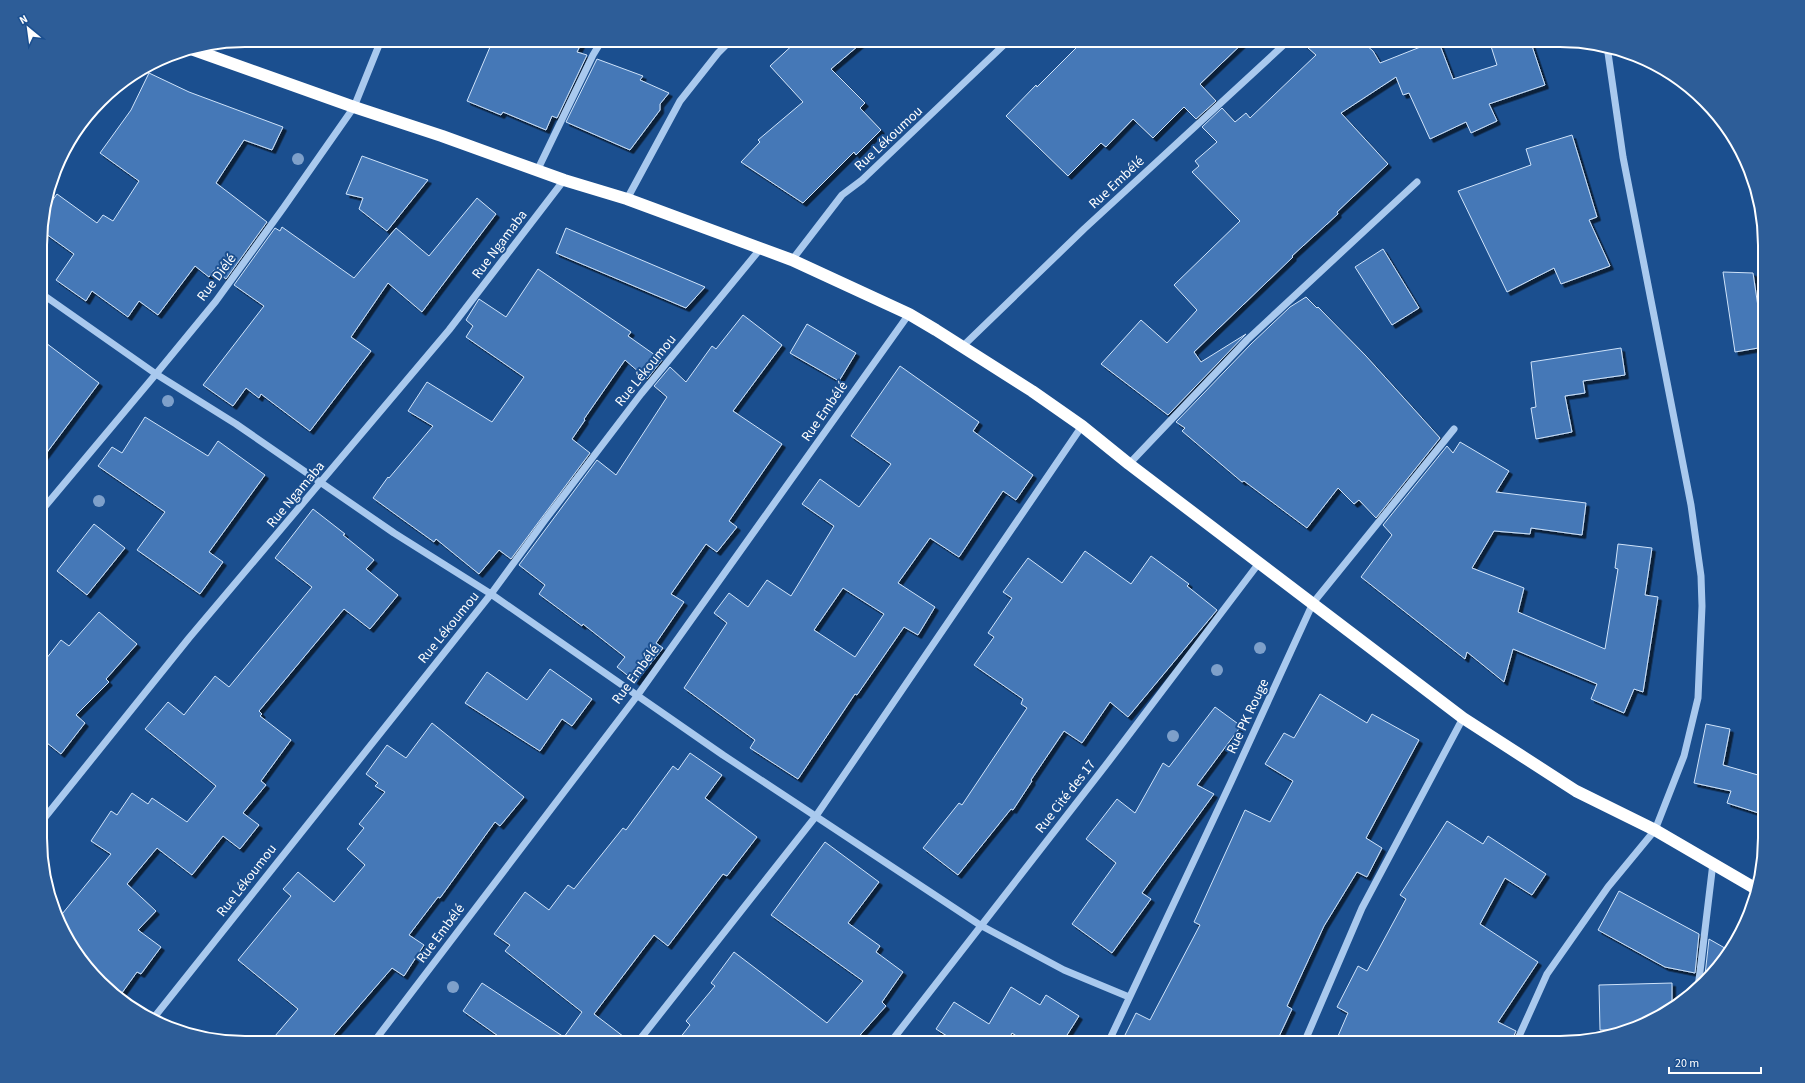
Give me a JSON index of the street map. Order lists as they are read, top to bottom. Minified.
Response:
{"streets":{"street":["Rue Lékoumou","Rue Embélé","Rue Ngamaba","Rue Diélé","Rue PK Rouge","Rue Cité des 17"]},"scale_bar":"20 m","north":"top left"}
